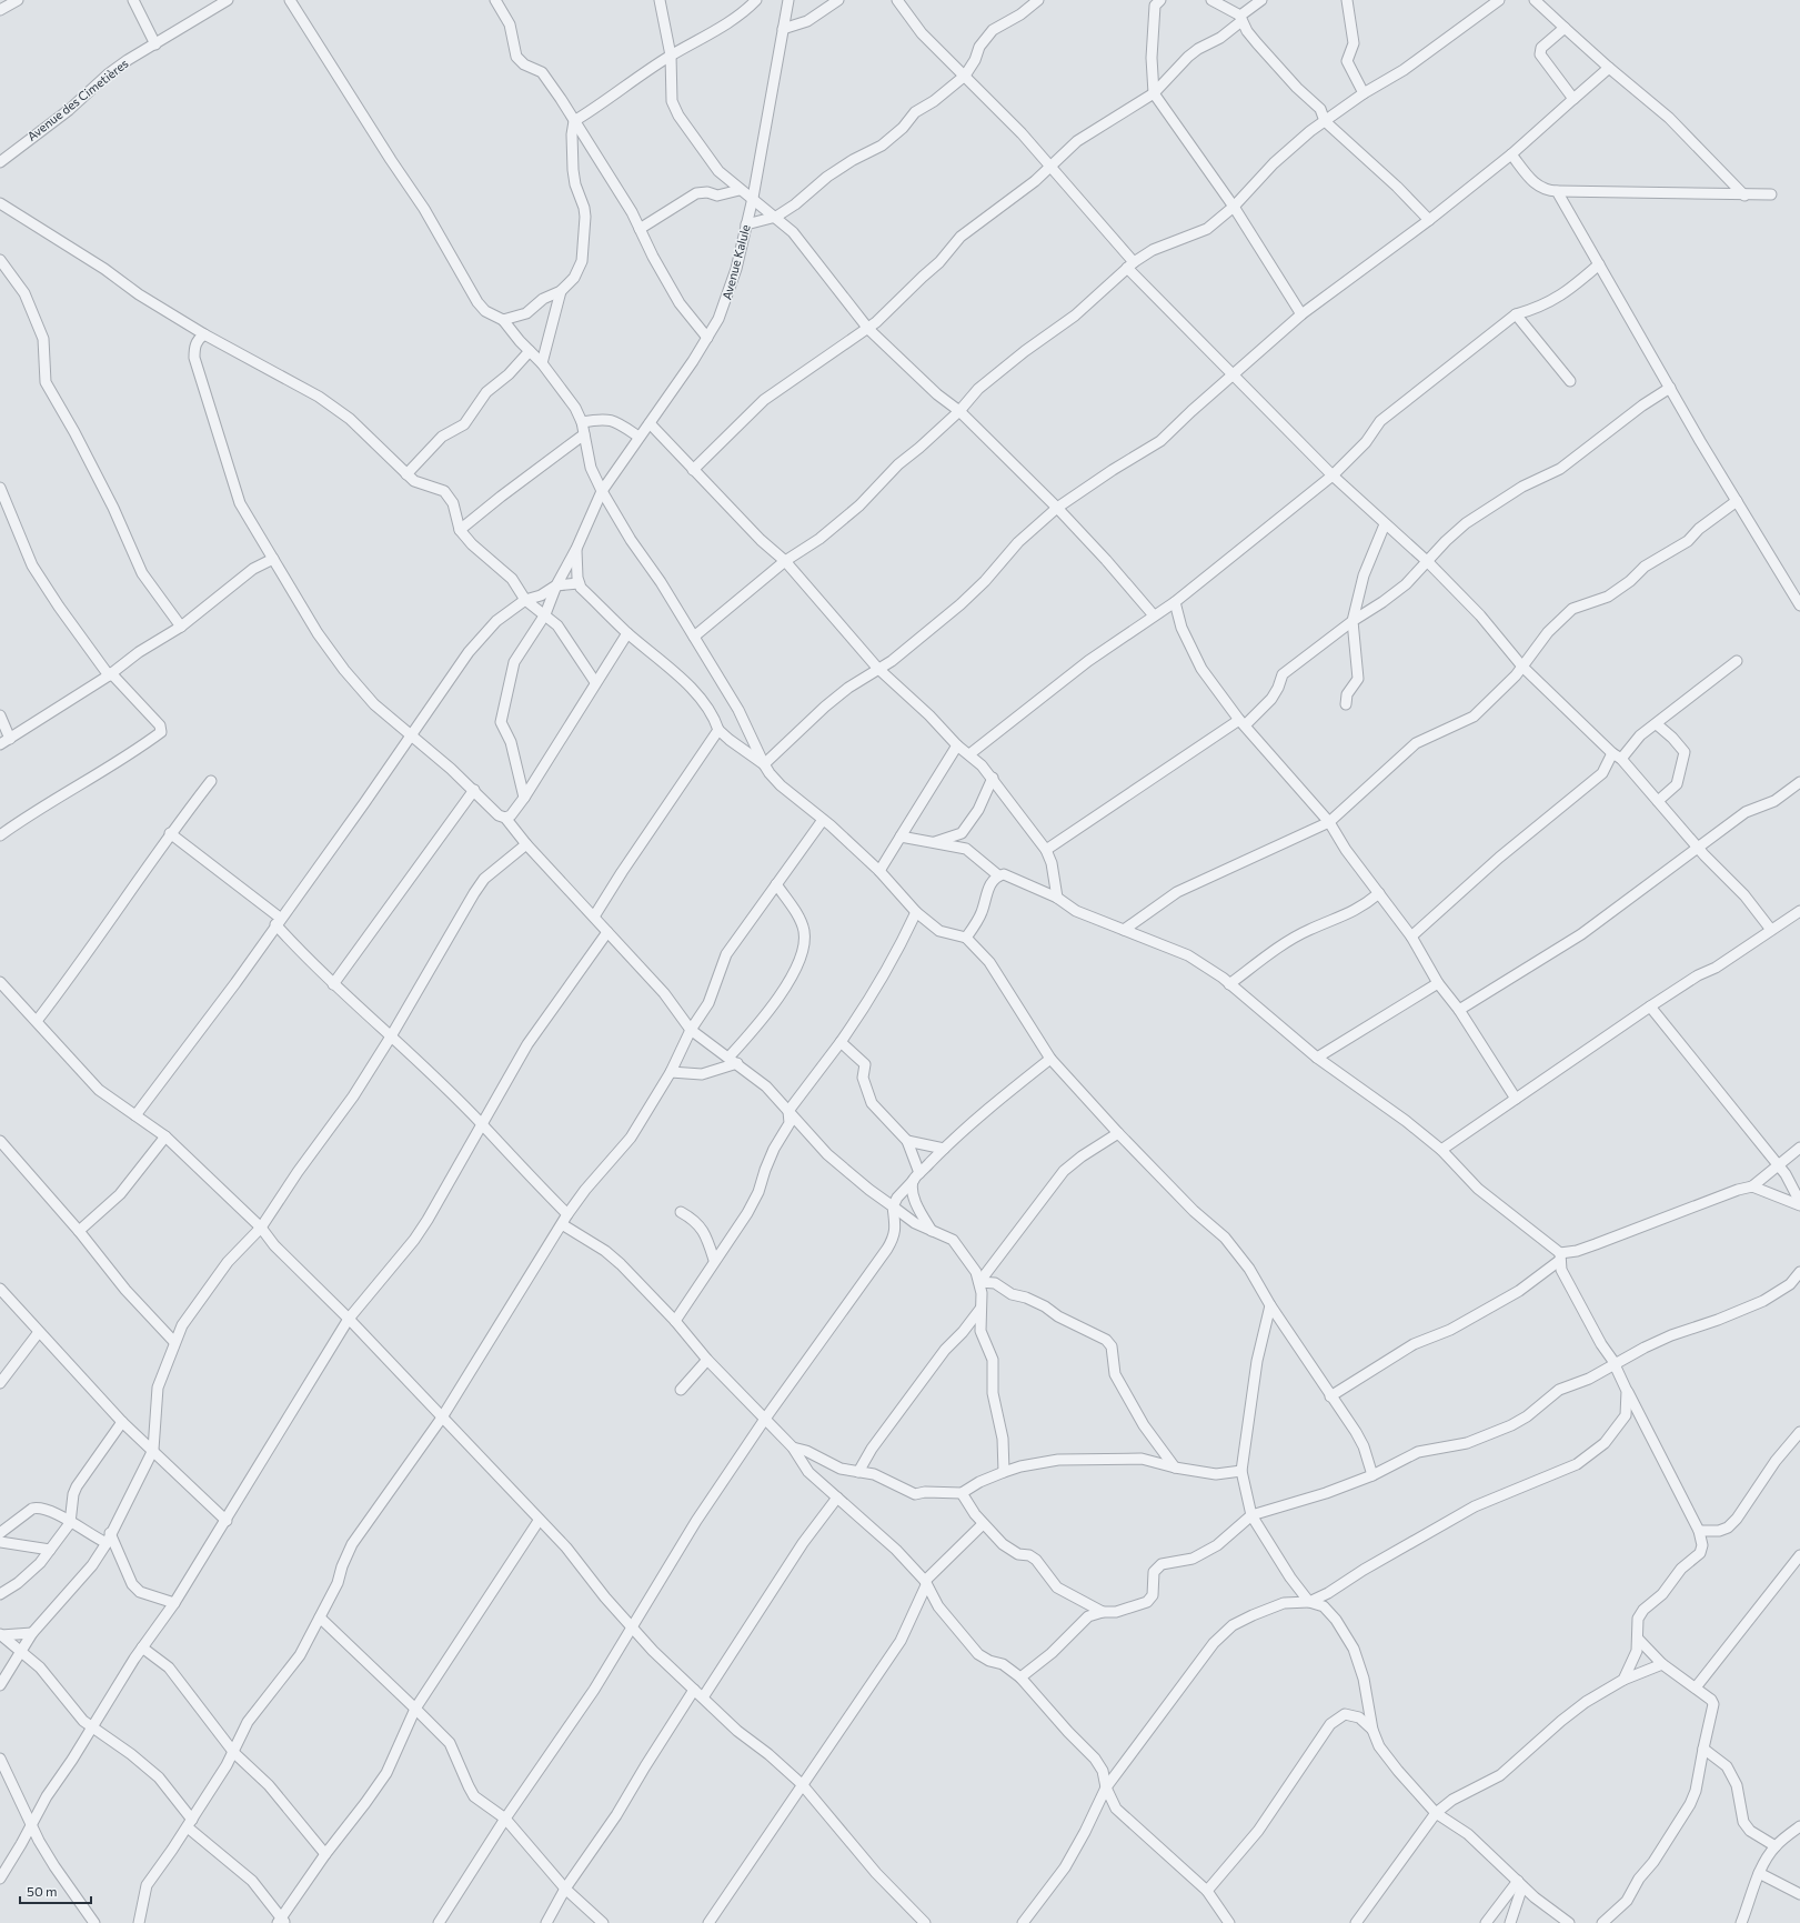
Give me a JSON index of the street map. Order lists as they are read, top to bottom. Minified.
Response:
{"streets":{"street":["Avenue des Cimetières","Avenue Kalule"]},"scale_bar":"50 m"}
